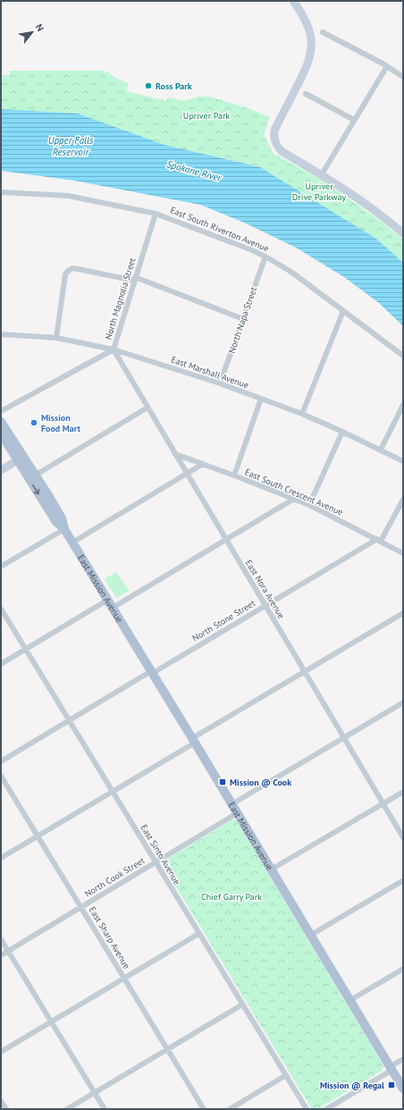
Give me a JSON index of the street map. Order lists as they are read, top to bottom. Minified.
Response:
{"streets":{"main road":["East Mission Avenue"],"street":["East South Riverton Avenue","North Magnolia Street","North Napa Street","East Marshall Avenue","East South Crescent Avenue","East Nora Avenue","North Stone Street","East Sinto Avenue","North Cook Street","East Sharp Avenue"]},"crossings":[["East South Riverton Avenue","North Magnolia Street"],["East South Riverton Avenue","North Napa Street"],["North Magnolia Street","East Marshall Avenue"],["North Magnolia Street","East Nora Avenue"],["North Napa Street","East Marshall Avenue"],["East Marshall Avenue","East Nora Avenue"],["East South Crescent Avenue","East Nora Avenue"],["East South Crescent Avenue","North Stone Street"],["East Mission Avenue","North Stone Street"],["East Mission Avenue","North Cook Street"],["East Nora Avenue","North Stone Street"],["North Stone Street","East Sinto Avenue"],["East Sinto Avenue","North Cook Street"],["North Cook Street","East Sharp Avenue"]],"water":["Upper Falls Reservoir","Spokane River"],"parks":["Upriver Park","Upriver Drive Parkway","Chief Garry Park"],"places":{"other":["Ross Park","Mission Food Mart"],"transit":["Mission @ Cook","Mission @ Regal"]},"north":"top right"}
